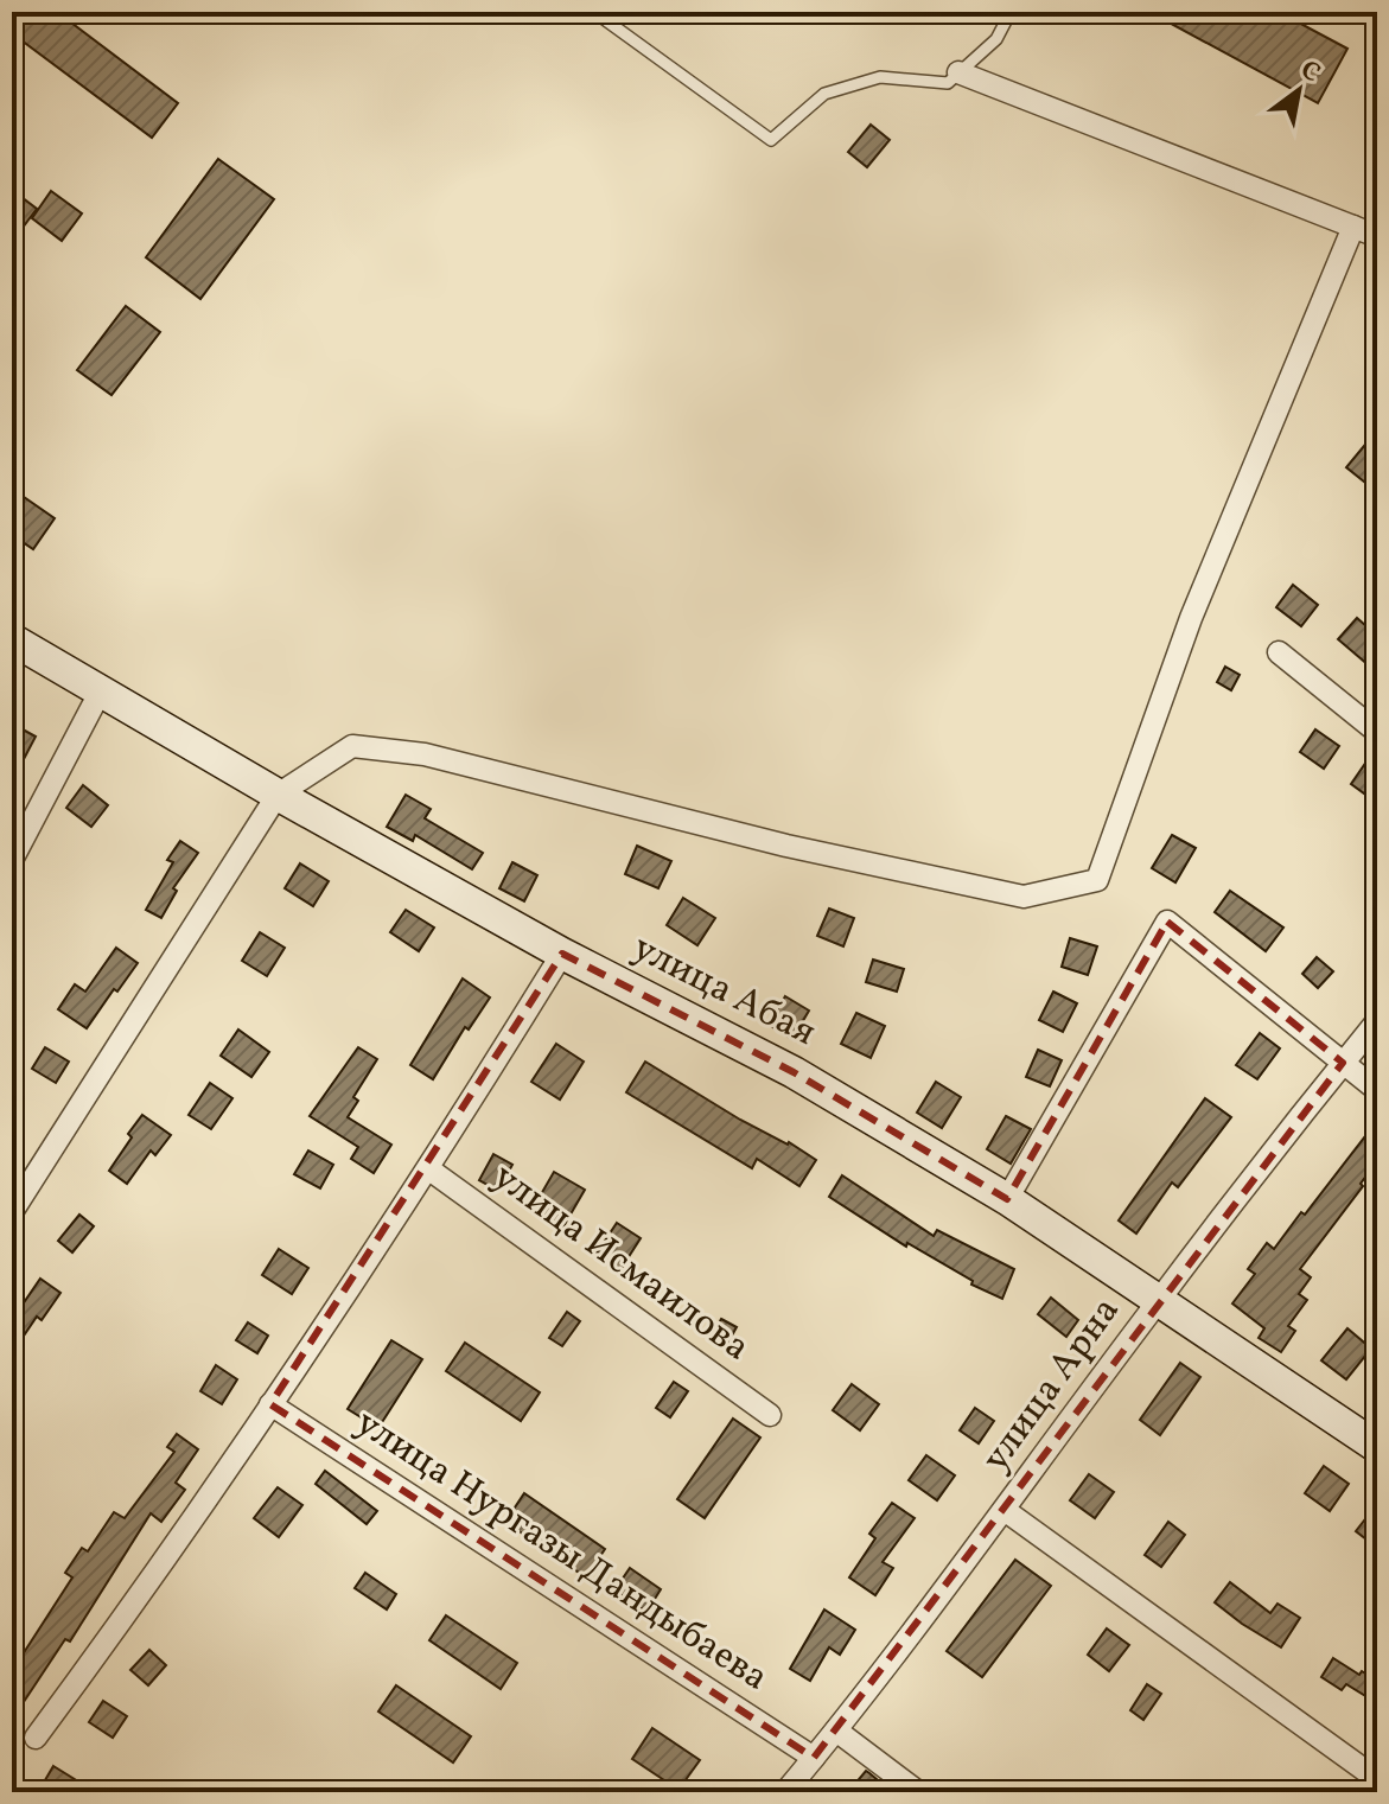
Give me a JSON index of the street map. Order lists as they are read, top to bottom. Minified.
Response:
{"streets":{"street":["улица Абая","улица Исмаилова","улица Арна","улица Нургазы Дандыбаева"]},"crossings":[["улица Абая","улица Арна"],["улица Арна","улица Нургазы Дандыбаева"]],"north":"top right"}
